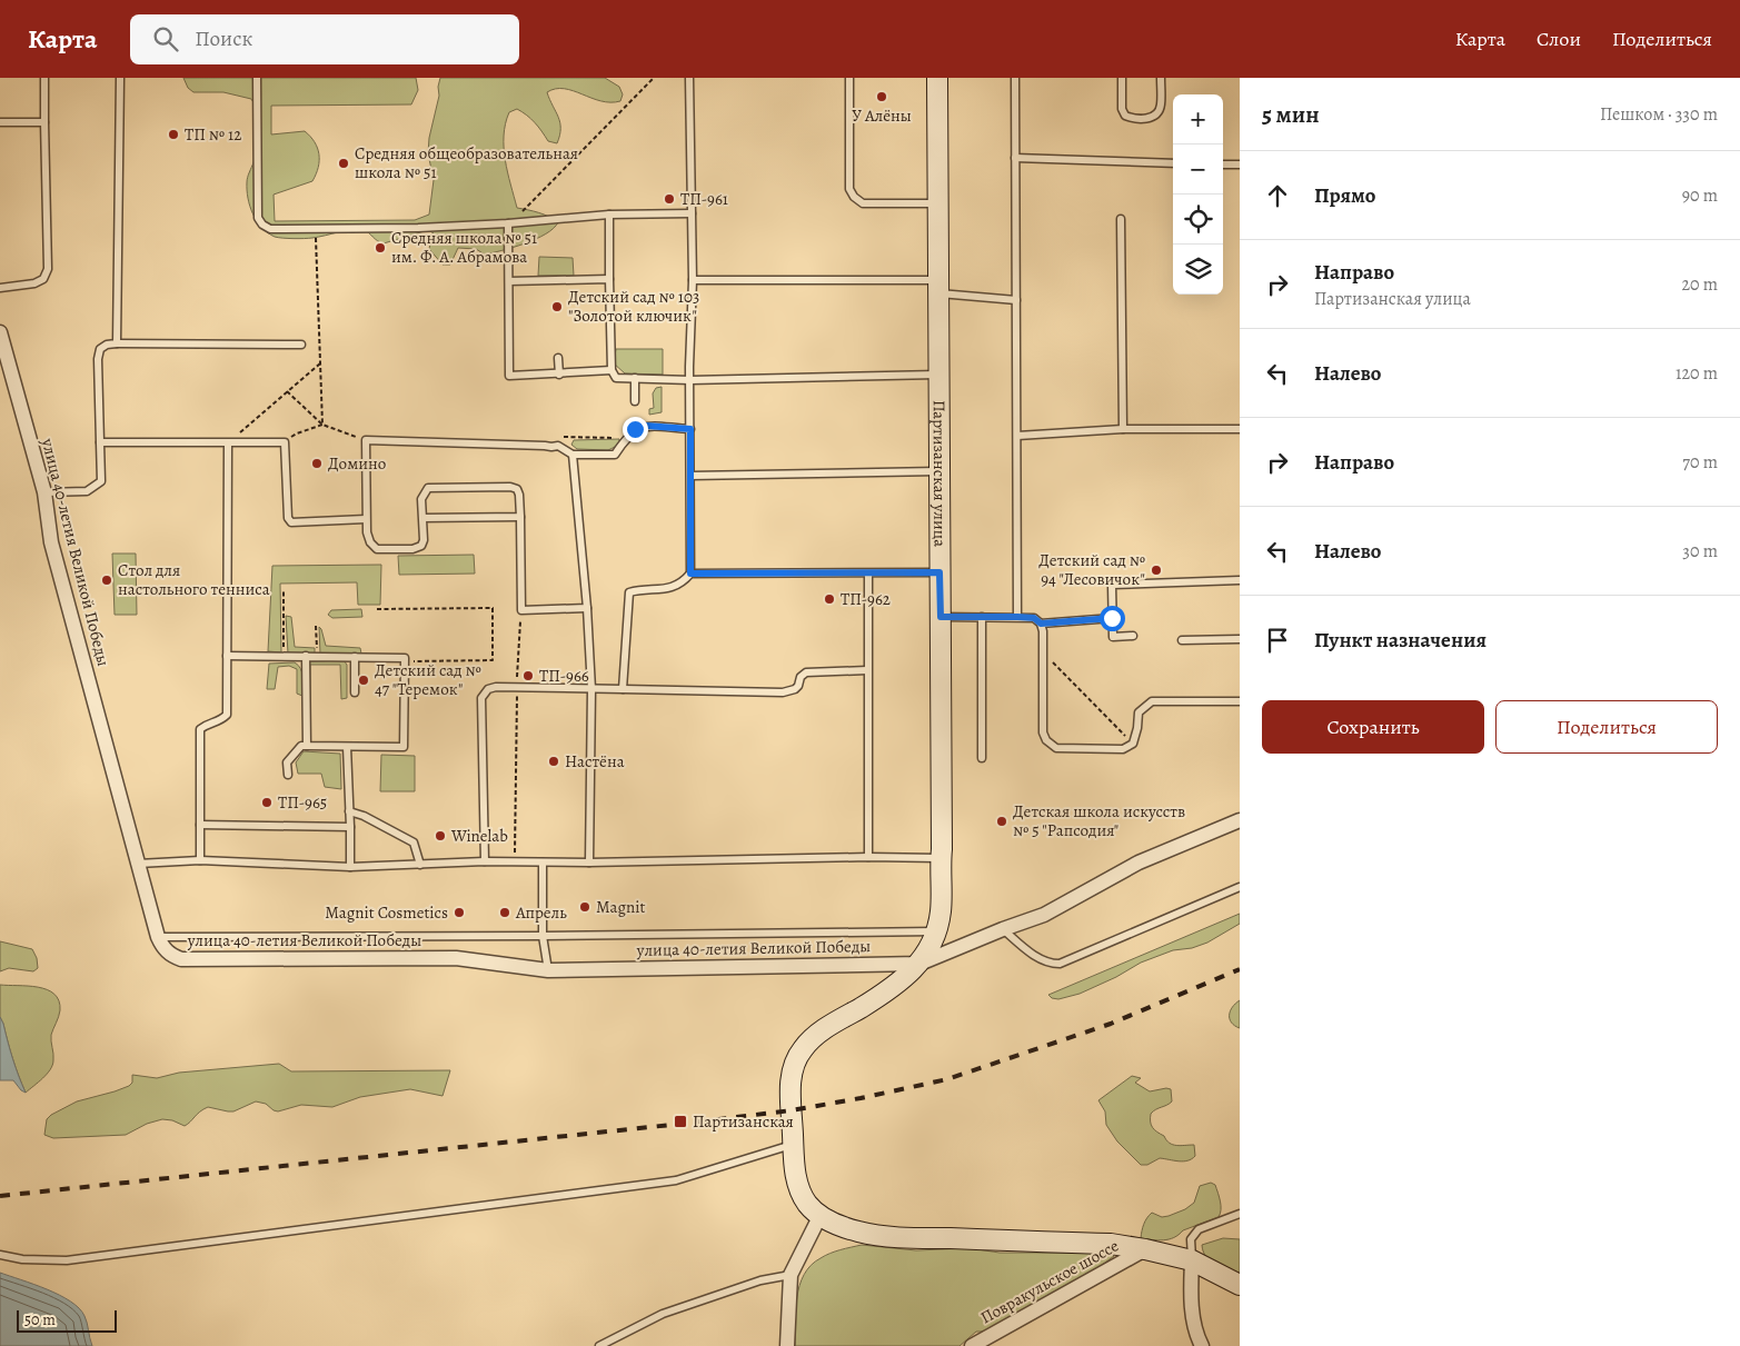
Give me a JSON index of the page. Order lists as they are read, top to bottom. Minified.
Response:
{"streets":{"street":["Партизанская улица","улица 40-летия Великой Победы","Повракульское шоссе"]},"crossings":[["Партизанская улица","улица 40-летия Великой Победы"]],"places":{"other":["У Алёны","ТП № 12","Средняя общеобразовательная школа № 51","ТП-961","Средняя школа № 51 им. Ф. А. Абрамова","Детский сад № 103 \"Золотой ключик\"","Домино","Детский сад № 94 \"Лесовичок\"","Стол для настольного тенниса","ТП-962","ТП-966","Детский сад № 47 \"Теремок\"","Настёна","ТП-965","Детская школа искусств № 5 \"Рапсодия\"","Winelab","Magnit","Magnit Cosmetics","Апрель"],"transit":["Партизанская"]},"scale_bar":"50 m","page":{"header":"Карта","search":"Поиск","nav":["Карта","Слои","Поделиться"],"heading":["5 мин","Пешком · 330 m"],"map_buttons":["+","−"],"list":[["Прямо","90 m"],["Направо","Партизанская улица","20 m"],["Налево","120 m"],["Направо","70 m"],["Налево","30 m"],"Пункт назначения"],"buttons":["Сохранить","Поделиться"],"scale":"50 m"}}
